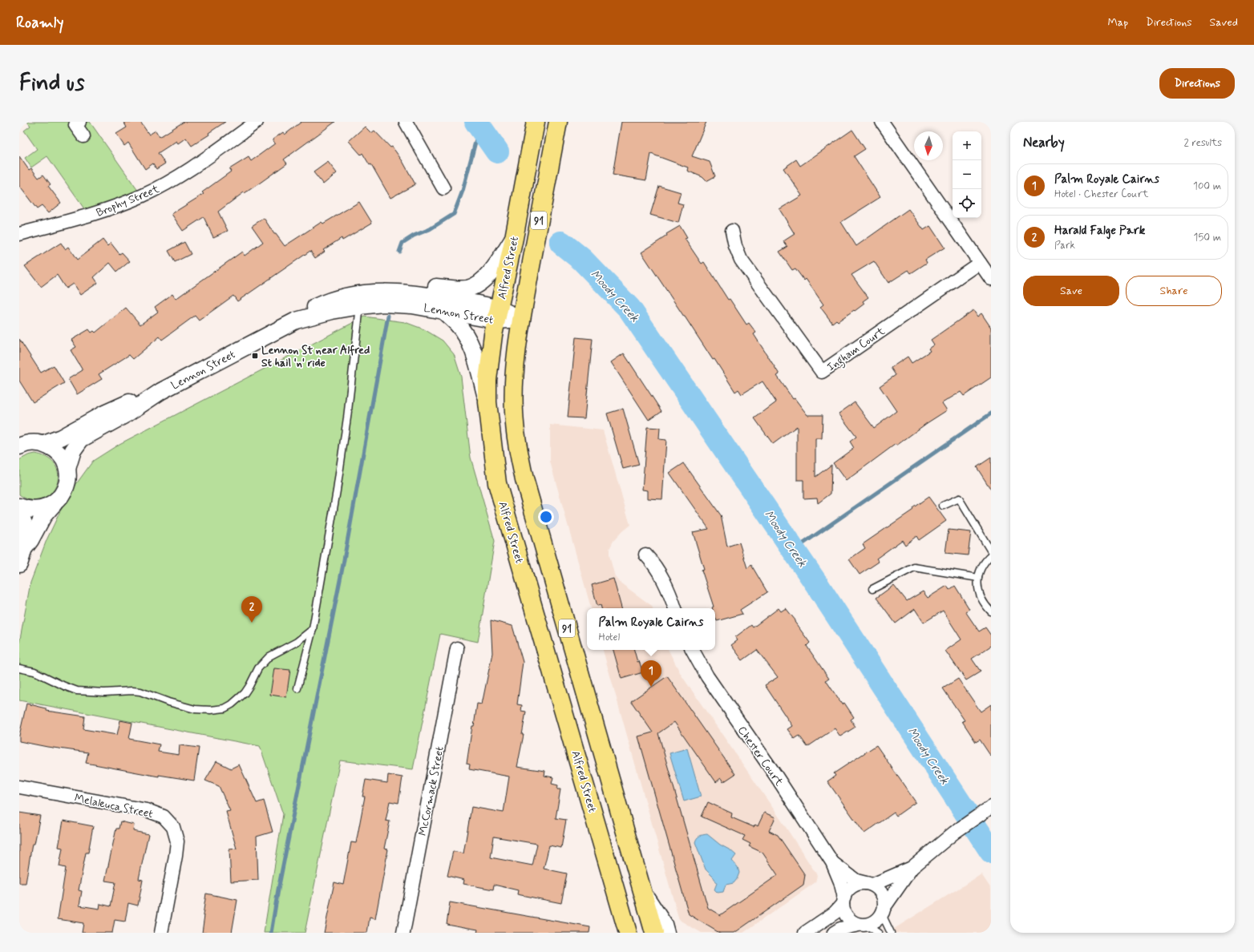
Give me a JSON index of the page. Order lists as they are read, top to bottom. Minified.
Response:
{"streets":{"main road":["91","Alfred Street"],"street":["Brophy Street","Lennon Street","Ingham Court","Chester Court","McCormack Street","Melaleuca Street"]},"crossings":[["Alfred Street","Lennon Street"]],"water":["Moody Creek"],"places":{"transit":["Lennon St near Alfred St hail 'n' ride"]},"north":"bottom","page":{"header":"Roamly","nav":["Map","Directions","Saved"],"buttons":["Directions",["Save","Share"]],"title":"Find us","heading":["Nearby","2 results"],"map_buttons":["+","−"],"list":[{"mark":"1","name":"Palm Royale Cairns","note":"Hotel · Chester Court","value":"100 m"},{"mark":"2","name":"Harald Falge Park","note":"Park","value":"150 m"}],"pins":["2","1"],"popup":["Palm Royale Cairns","Hotel"]}}
